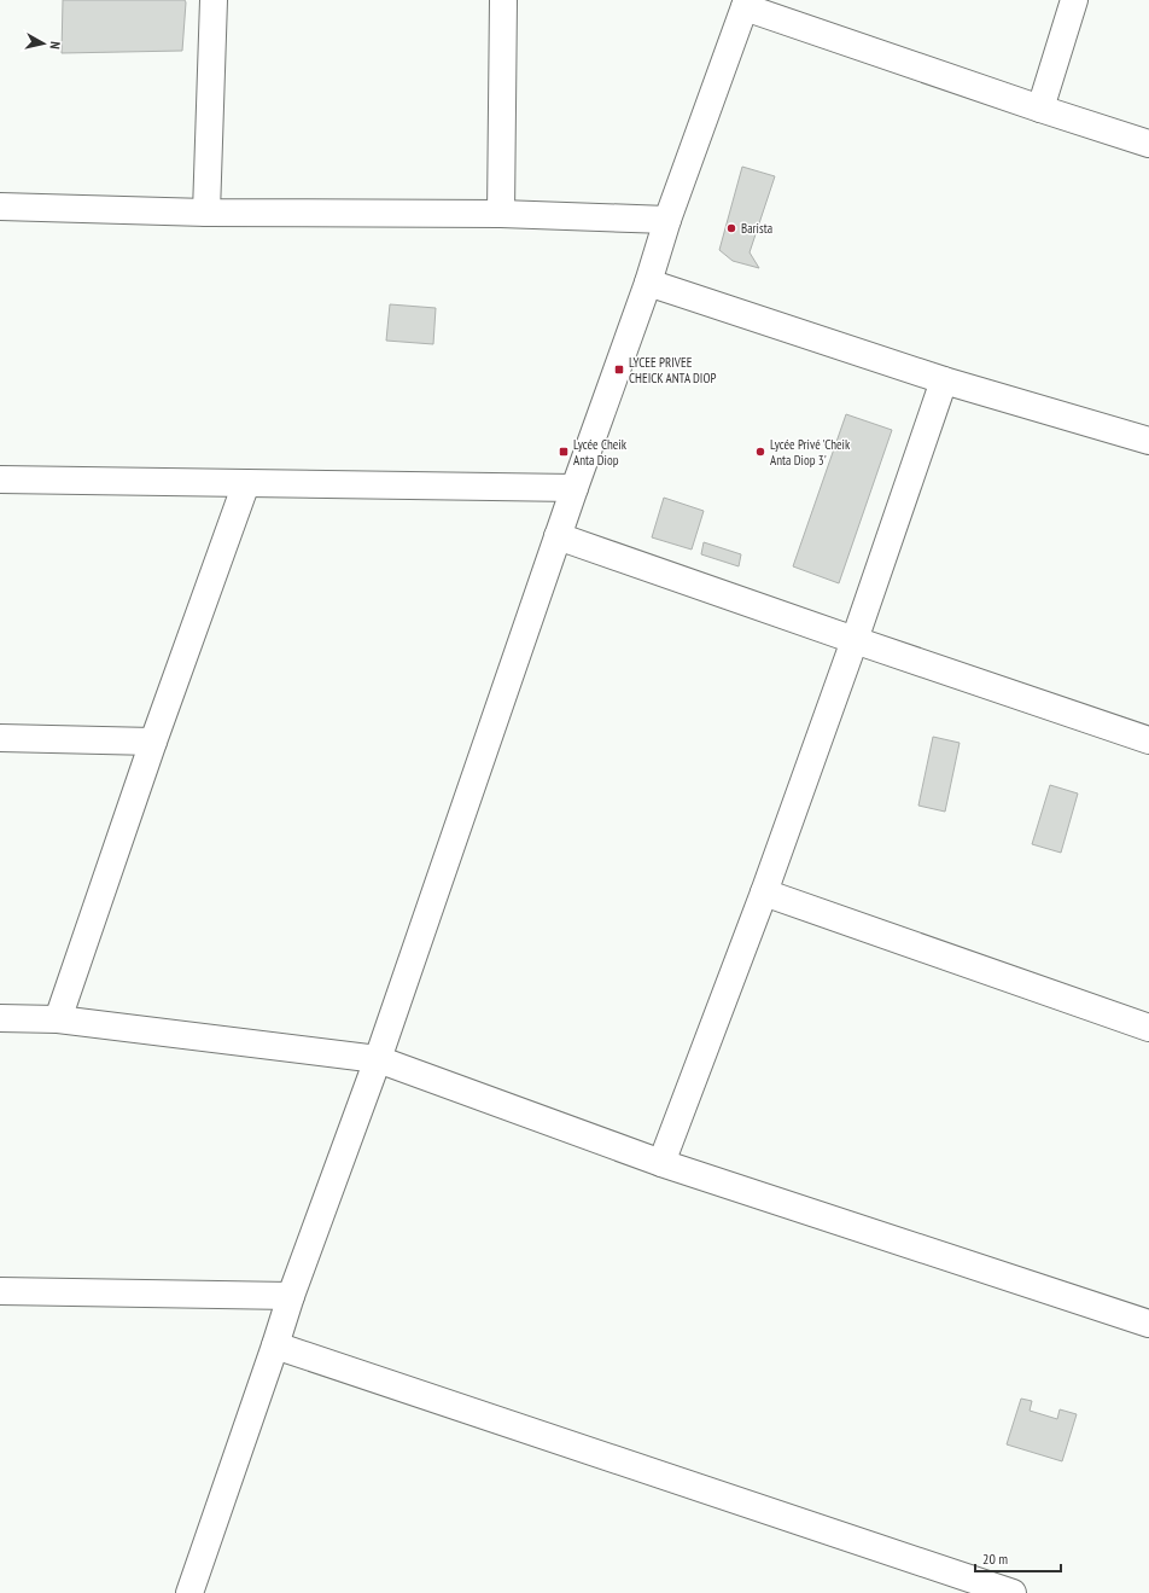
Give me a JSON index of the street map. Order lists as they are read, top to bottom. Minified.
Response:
{"places":{"other":["Barista","Lycée Privé 'Cheik Anta Diop 3'"],"transit":["LYCEE PRIVEE CHEICK ANTA DIOP","Lycée Cheik Anta Diop"]},"scale_bar":"20 m","north":"right"}
